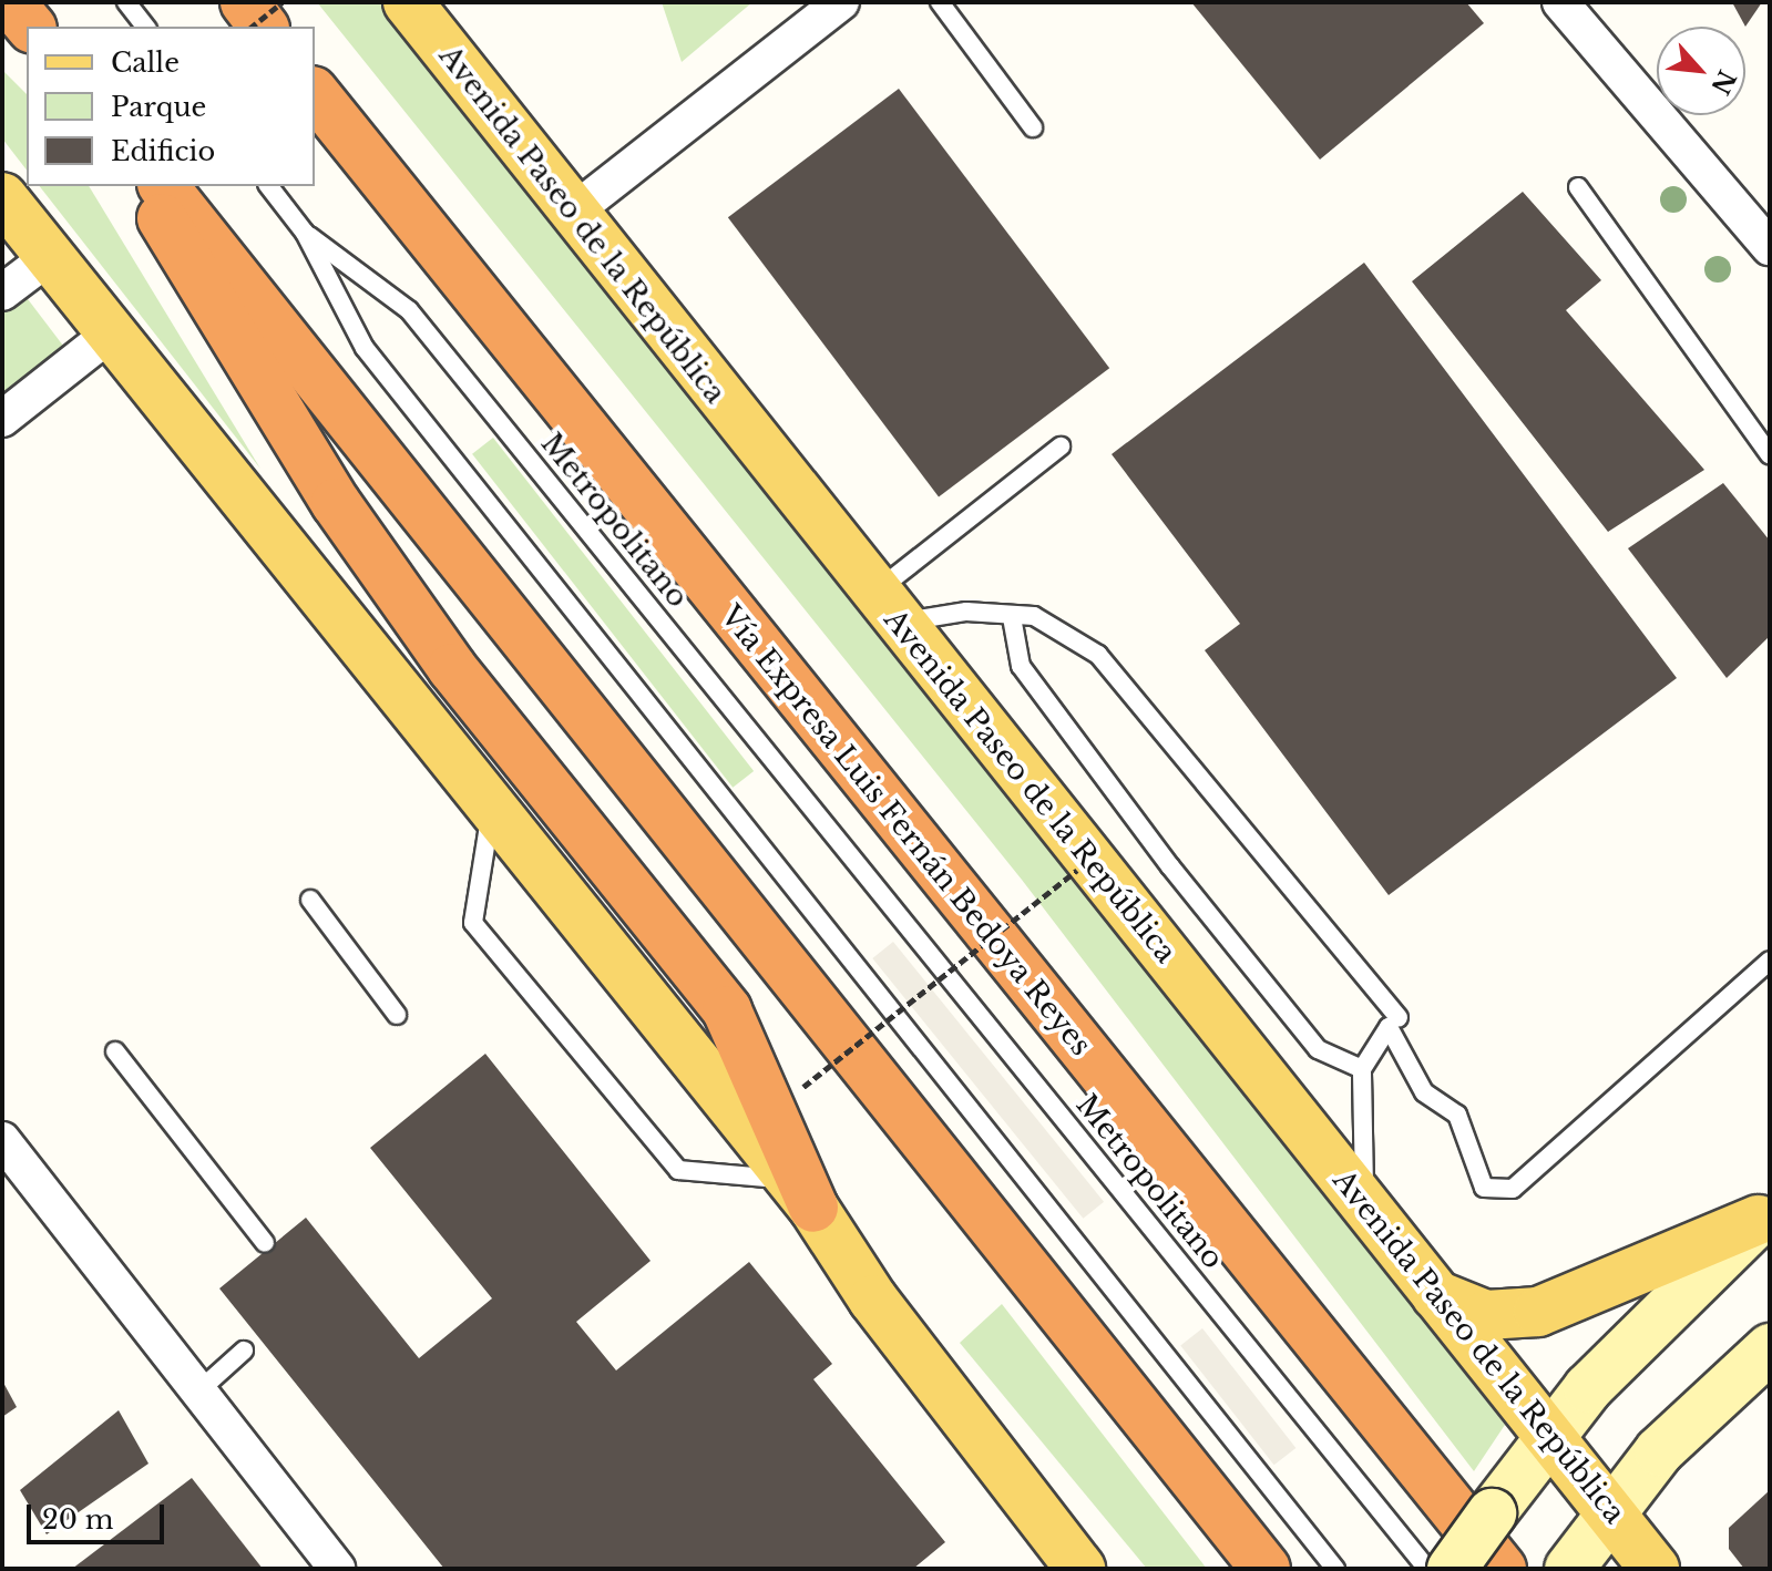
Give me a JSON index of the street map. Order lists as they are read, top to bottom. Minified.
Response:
{"streets":{"highway":["Vía Expresa Luis Fernán Bedoya Reyes"],"main road":["Avenida Paseo de la República"],"lane":["Metropolitano"]},"legend":["Calle","Parque","Edificio"],"scale_bar":"20 m","north":"bottom right"}
